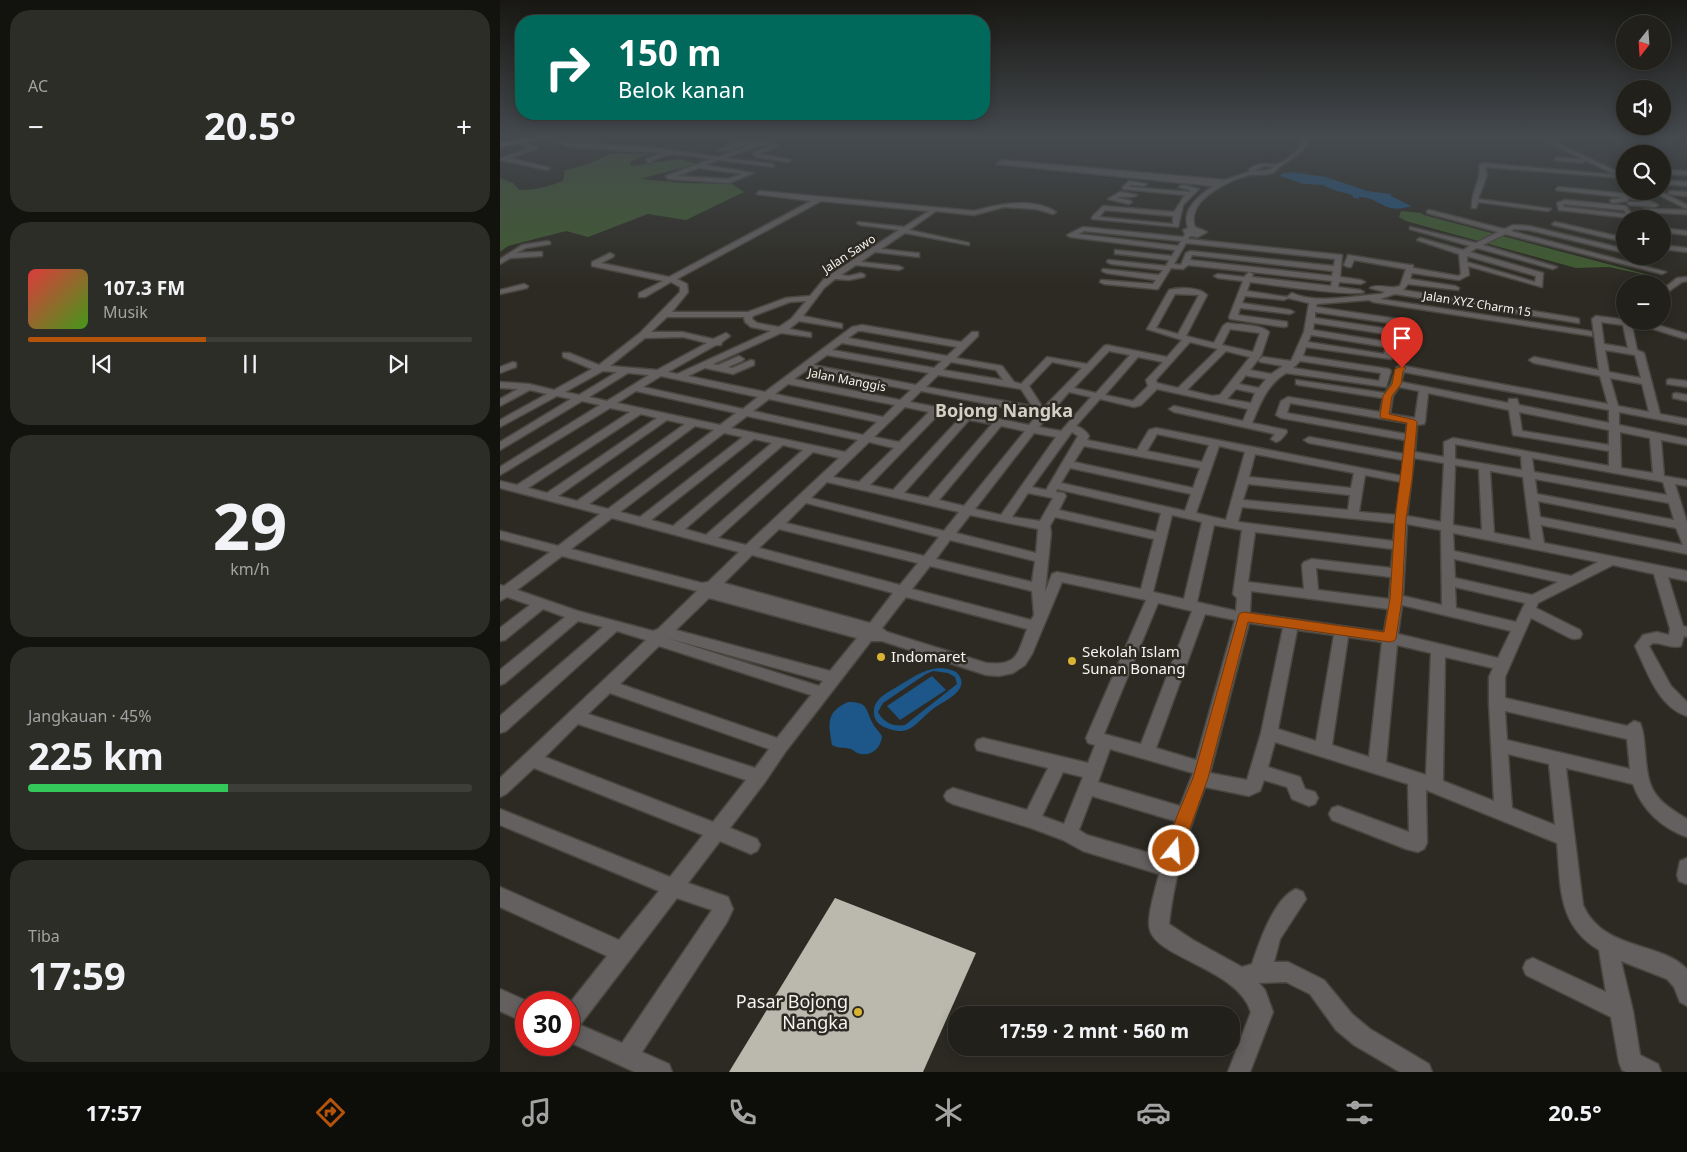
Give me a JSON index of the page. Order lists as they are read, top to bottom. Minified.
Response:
{"streets":{"street":["Jalan Sawo","Jalan XYZ Charm 15","Jalan Manggis"]},"districts":["Bojong Nangka"],"places":["Indomaret","Sekolah Islam Sunan Bonang","Pasar Bojong Nangka"],"north":"bottom","page":{"tile":["AC",["29","km/h"],["Jangkauan · 45%","225 km"],["Tiba","17:59"]],"map_buttons":["+","−"],"turn":["150 m","Belok kanan"],"heat":["−","20.5°","+"],"song":["107.3 FM","Musik"],"limit":"30","trip":"17:59 · 2 mnt · 560 m","tabs":["17:57","20.5°"]}}
